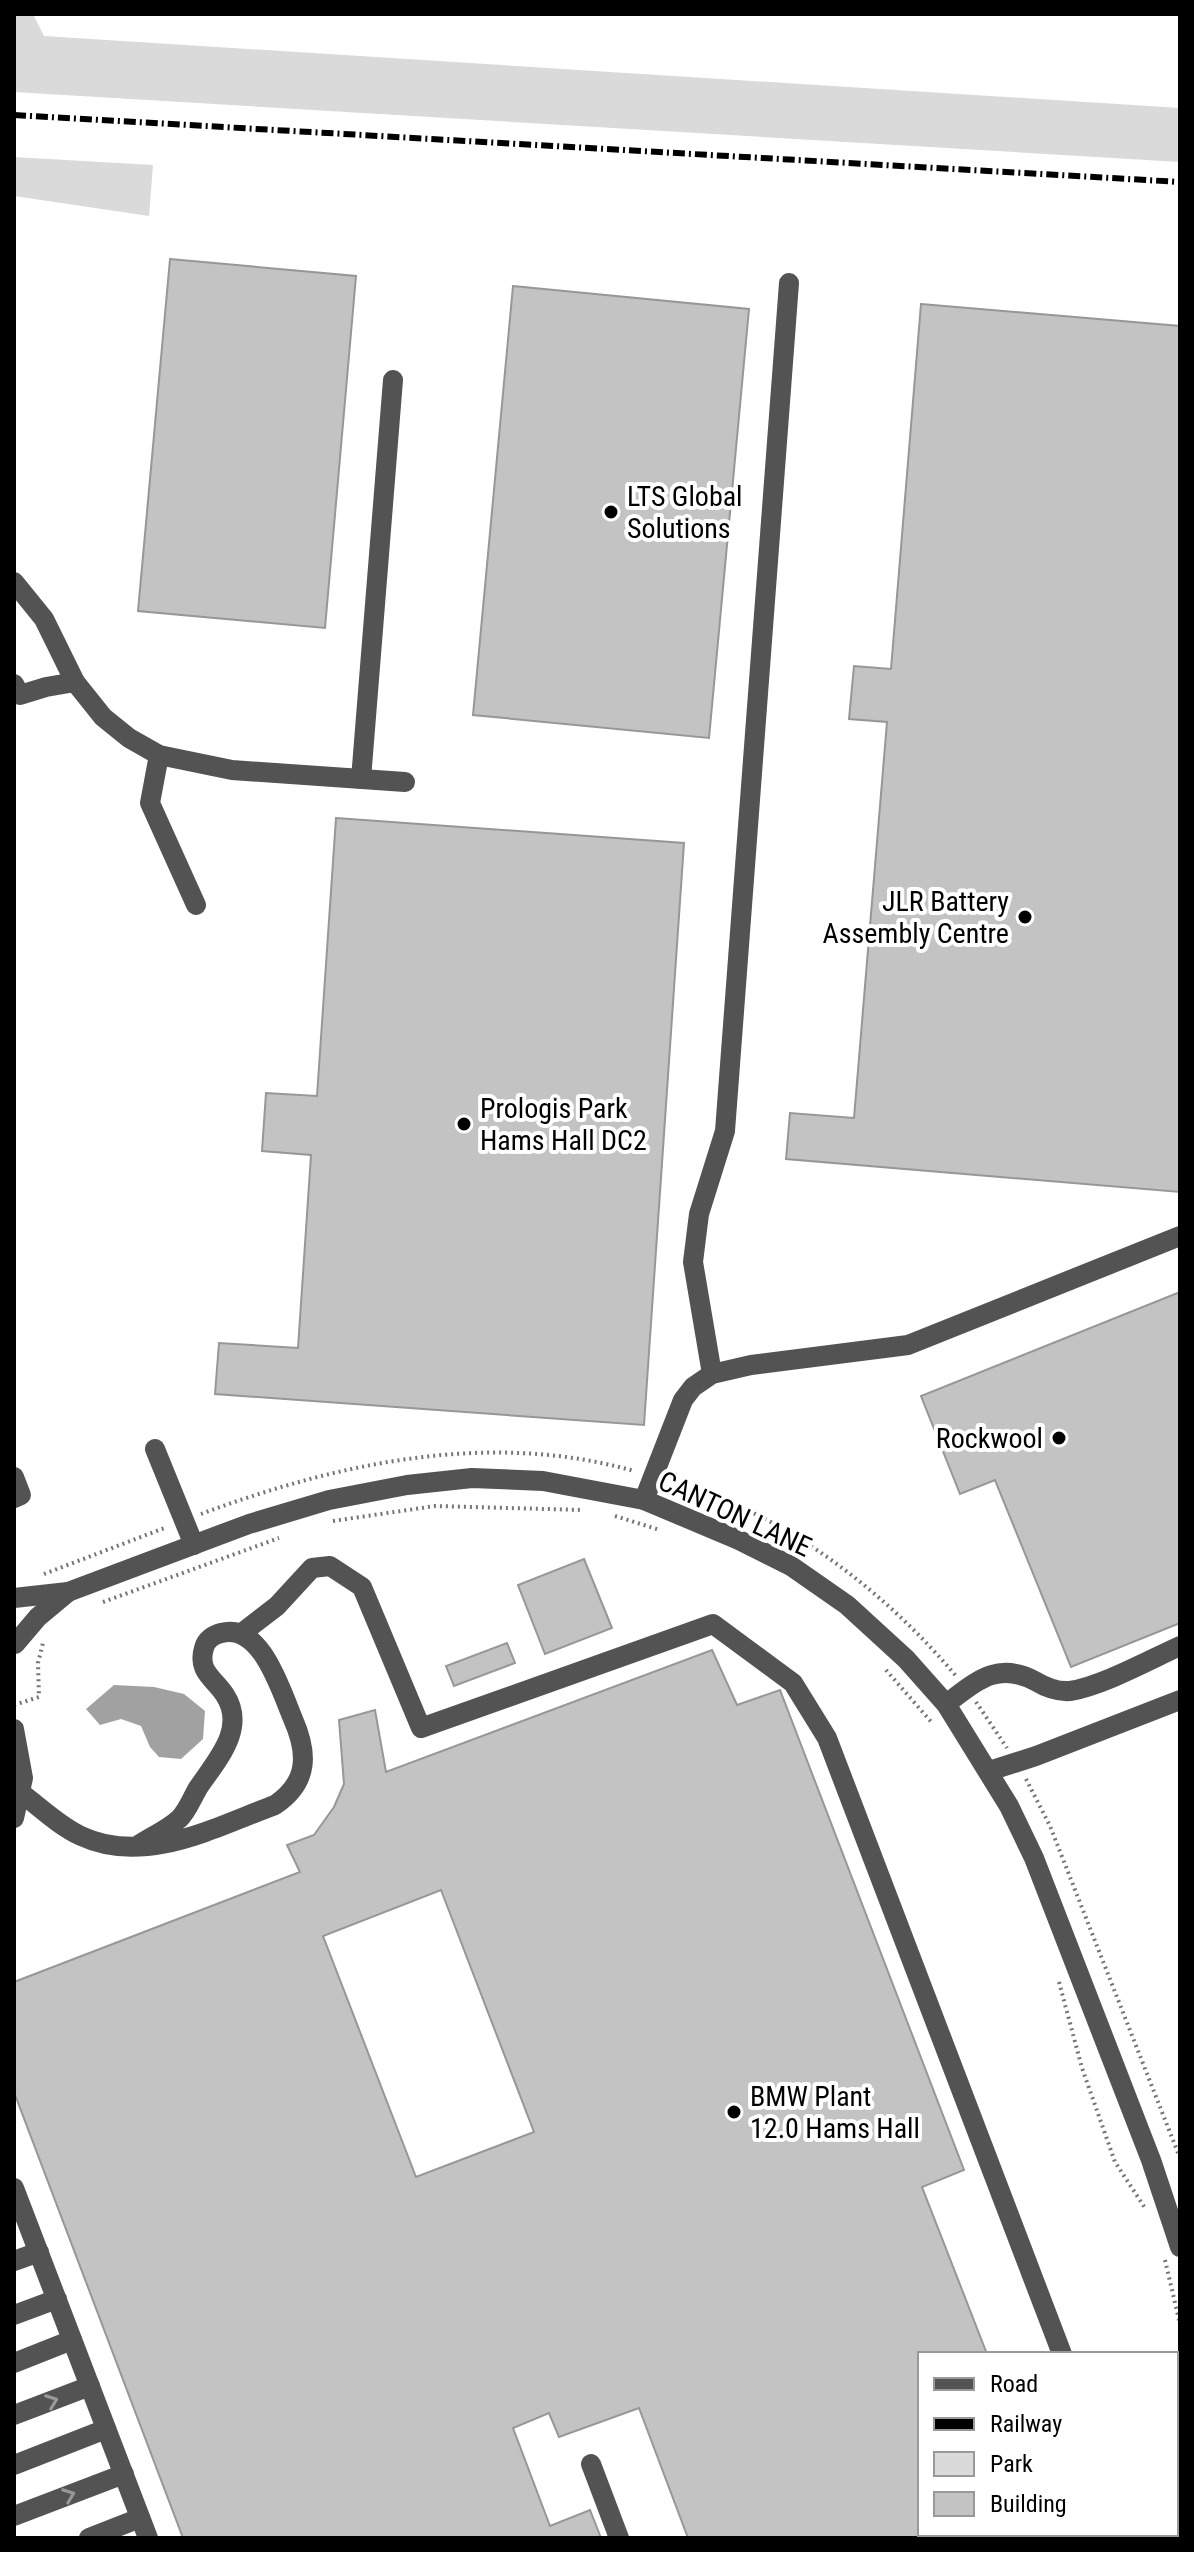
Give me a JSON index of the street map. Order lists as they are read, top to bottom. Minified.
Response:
{"streets":{"street":["CANTON LANE"]},"places":["LTS Global Solutions","JLR Battery Assembly Centre","Prologis Park Hams Hall DC2","Rockwool","BMW Plant 12.0 Hams Hall"],"legend":["Road","Railway","Park","Building"]}
